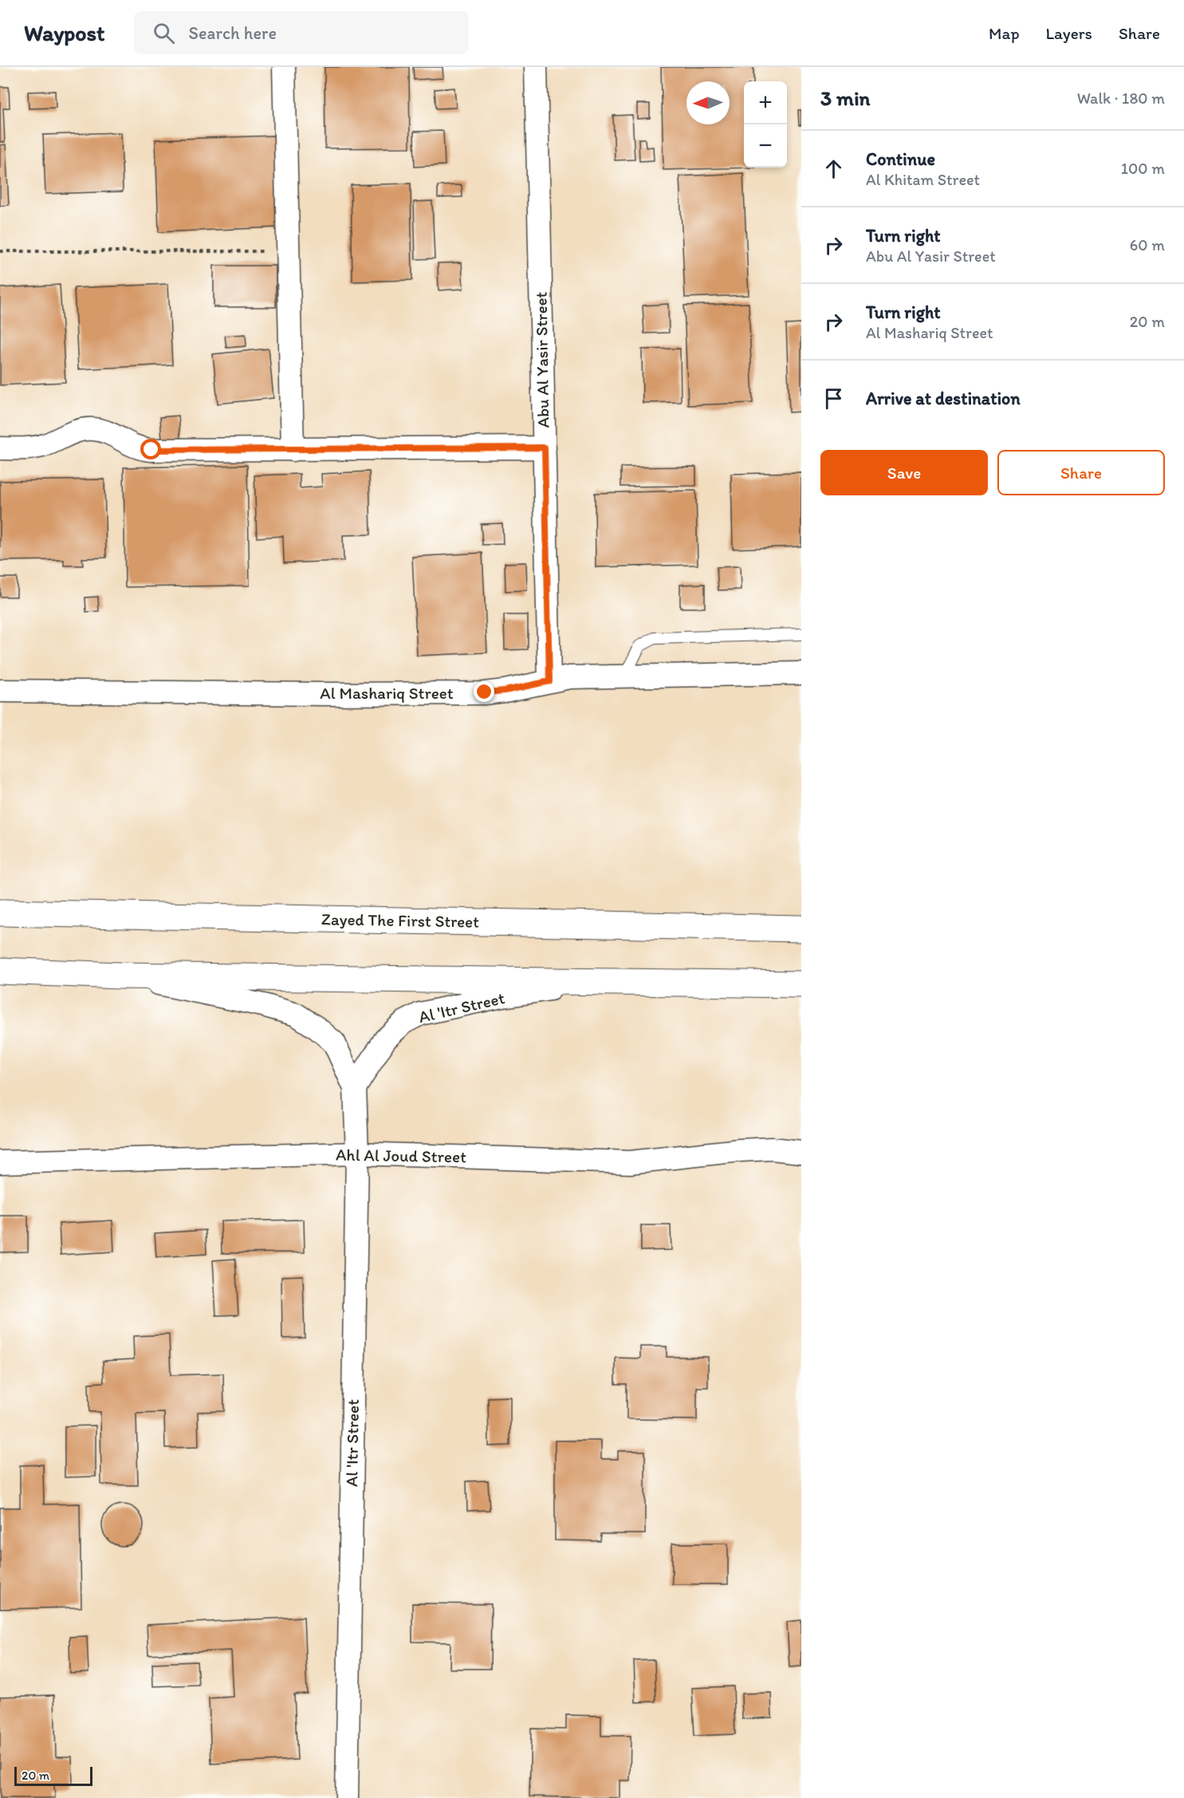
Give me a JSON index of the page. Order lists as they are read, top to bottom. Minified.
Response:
{"streets":{"main road":["Zayed The First Street"],"street":["Abu Al Yasir Street","Al Mashariq Street","Al 'Itr Street","Ahl Al Joud Street"]},"crossings":[["Abu Al Yasir Street","Al Mashariq Street"],["Al 'Itr Street","Ahl Al Joud Street"]],"scale_bar":"20 m","north":"left","page":{"header":"Waypost","search":"Search here","nav":["Map","Layers","Share"],"heading":["3 min","Walk · 180 m"],"map_buttons":["+","−"],"list":[["Continue","Al Khitam Street","100 m"],["Turn right","Abu Al Yasir Street","60 m"],["Turn right","Al Mashariq Street","20 m"],"Arrive at destination"],"buttons":["Save","Share"],"scale":"20 m"}}
